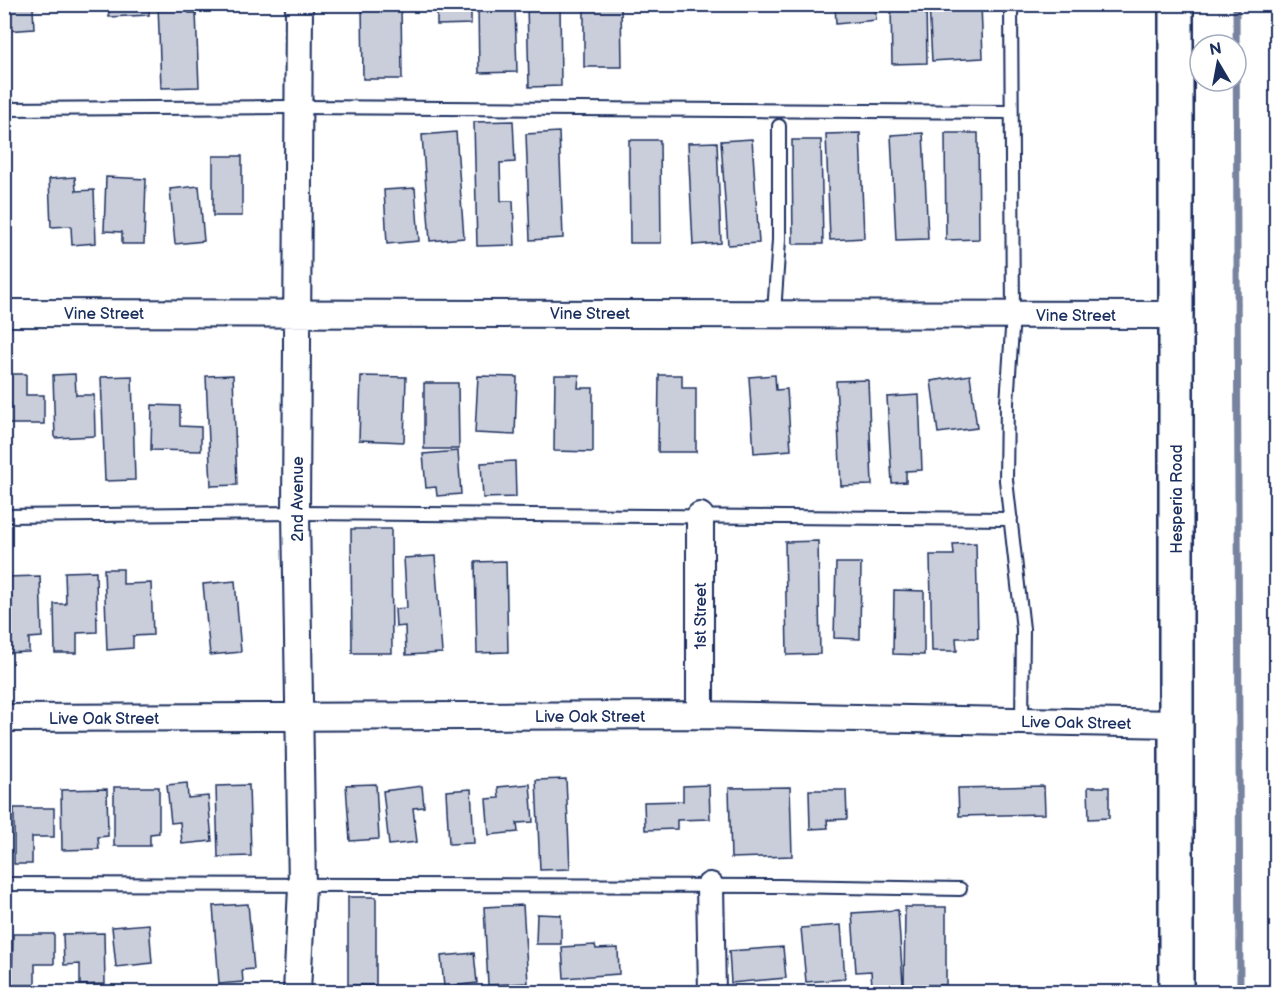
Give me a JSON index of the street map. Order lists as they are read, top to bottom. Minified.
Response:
{"streets":{"main road":["Hesperia Road"],"street":["Vine Street","2nd Avenue","1st Street","Live Oak Street"]},"crossings":[["Vine Street","2nd Avenue"],["Vine Street","Hesperia Road"],["2nd Avenue","Live Oak Street"],["Hesperia Road","Live Oak Street"],["1st Street","Live Oak Street"]],"north":"top"}
